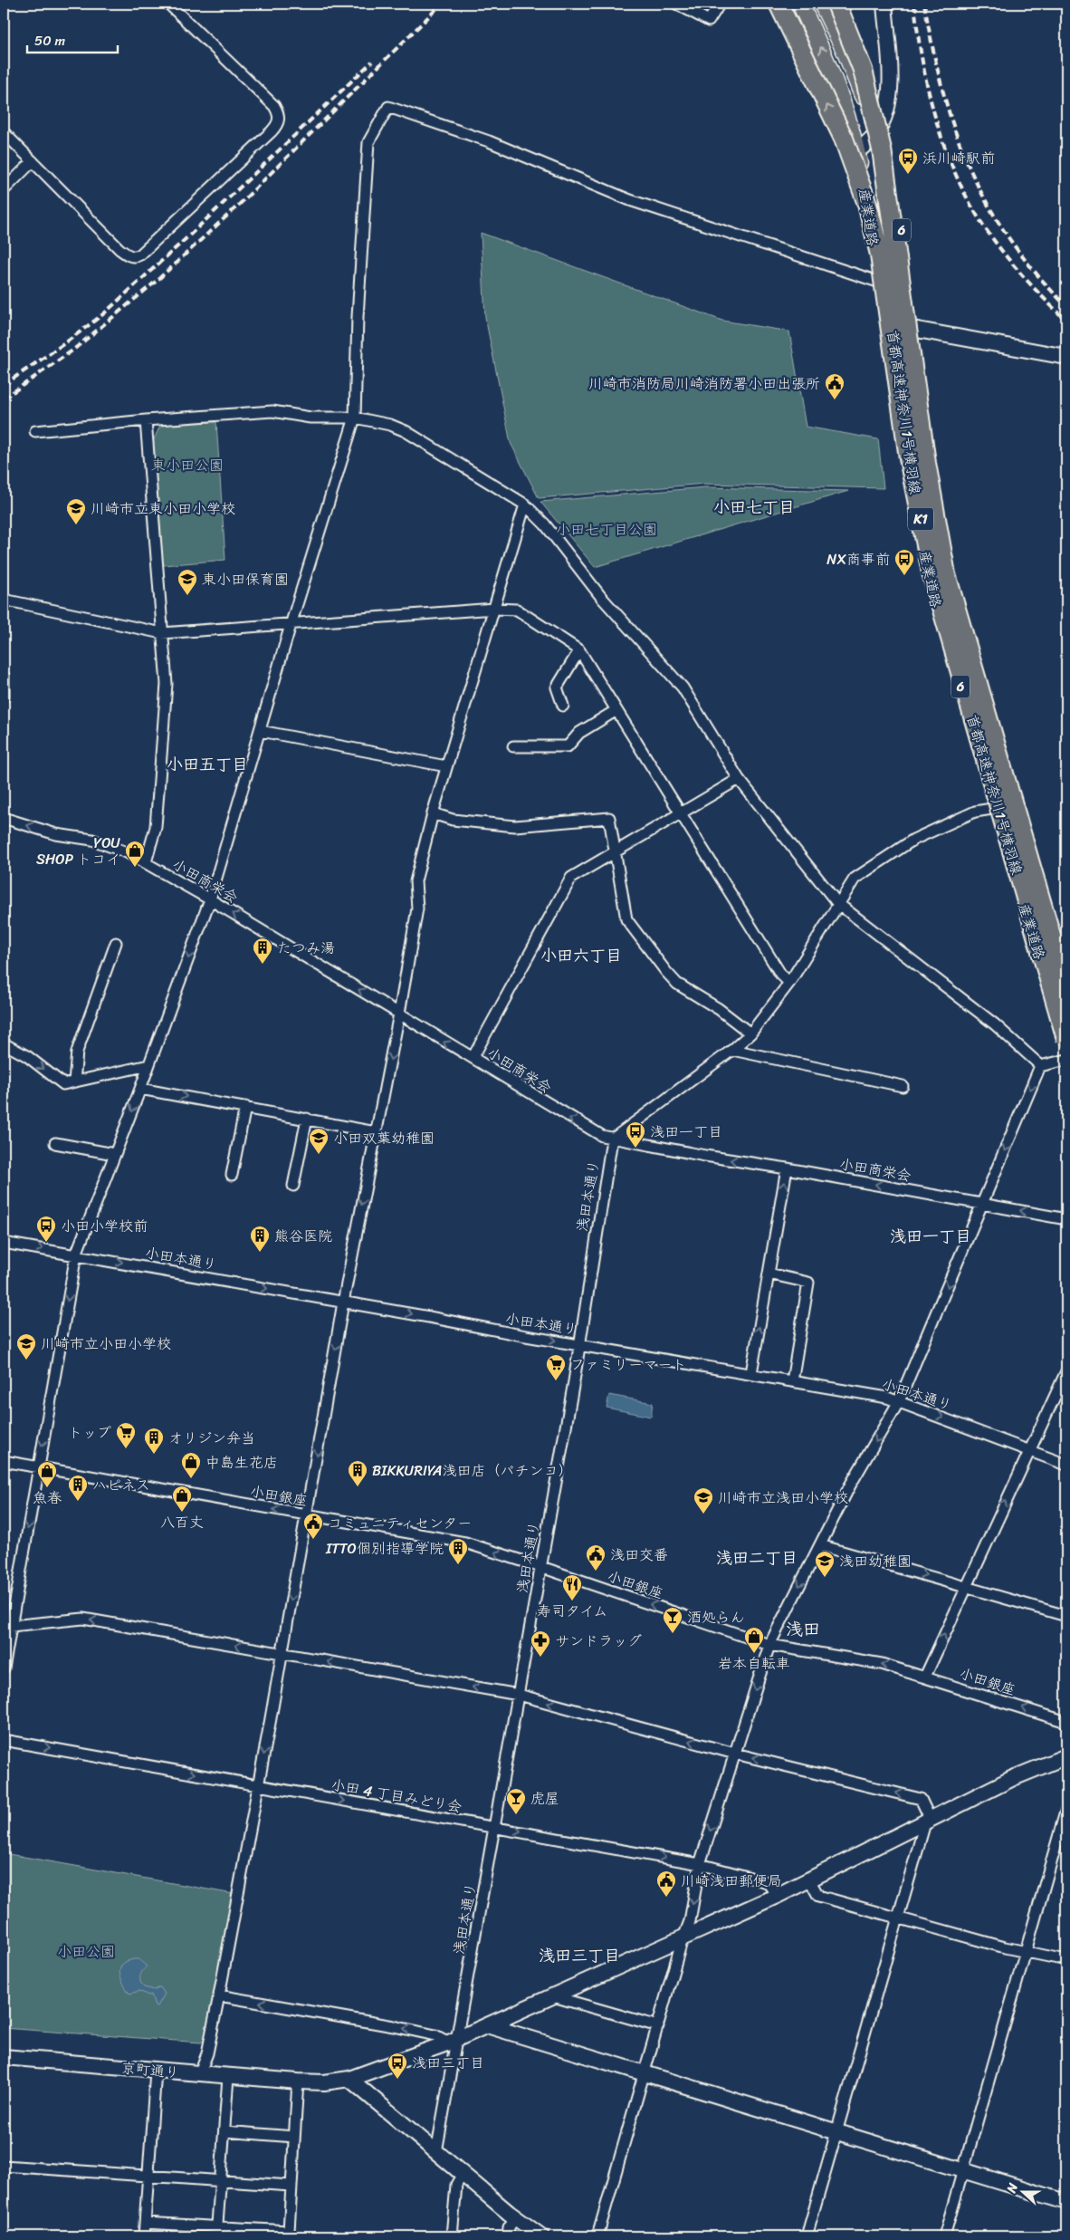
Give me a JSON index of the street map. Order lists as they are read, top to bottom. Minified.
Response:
{"streets":{"highway":["首都高速神奈川1号横羽線","K1"],"main road":["産業道路","6"],"street":["小田商栄会","浅田本通り","小田本通り","小田銀座","小田 4 丁目みどり会","京町通り"]},"crossings":[["小田商栄会","浅田本通り"],["浅田本通り","小田本通り"],["浅田本通り","小田銀座"],["浅田本通り","小田 4 丁目みどり会"],["浅田本通り","京町通り"],["小田 4 丁目みどり会","京町通り"]],"one_way":["小田商栄会","小田本通り","小田銀座","小田 4 丁目みどり会"],"districts":["小田七丁目","小田五丁目","小田六丁目","浅田一丁目","浅田二丁目","浅田","浅田三丁目"],"parks":["東小田公園","小田七丁目公園","小田公園"],"places":{"bus stop":["浜川崎駅前","NX商事前","浅田一丁目","小田小学校前","浅田三丁目"],"public building":["川崎市消防局川崎消防署小田出張所","コミュニティセンター","浅田交番","川崎浅田郵便局"],"school or university":["川崎市立東小田小学校","東小田保育園","小田双葉幼稚園","川崎市立小田小学校","川崎市立浅田小学校","浅田幼稚園"],"shop":["YOU SHOP トコイ","中島生花店","魚春","八百丈","岩本自転車"],"building":["たつみ湯","熊谷医院","オリジン弁当","BIKKURIYA浅田店（パチンコ）","ハピネス","ITTO個別指導学院"],"supermarket":["ファミリーマート","トップ"],"restaurant":["寿司タイム"],"bar":["酒処らん","虎屋"],"pharmacy":["サンドラッグ"]},"scale_bar":"50 m","north":"left"}
